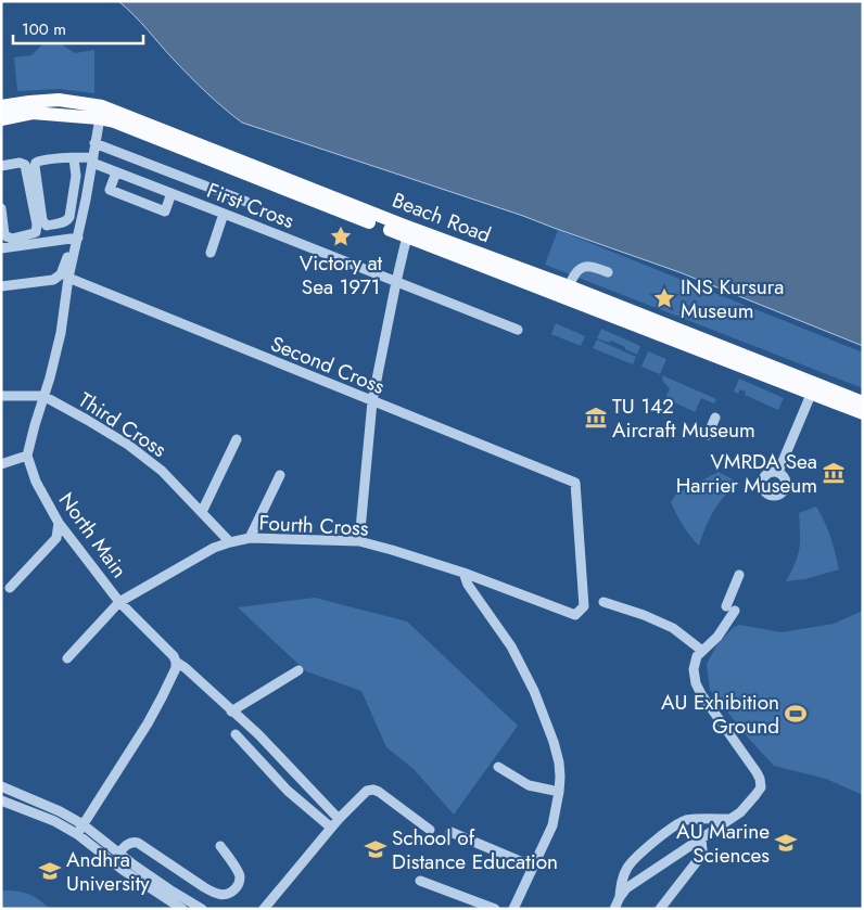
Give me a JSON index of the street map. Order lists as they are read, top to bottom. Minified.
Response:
{"streets":{"main road":["Beach Road"],"street":["First Cross","Second Cross","Third Cross","Fourth Cross","North Main"]},"crossings":[["Second Cross","Fourth Cross"],["Third Cross","Fourth Cross"],["Fourth Cross","North Main"]],"places":{"place":["Victory at Sea 1971","INS Kursura Museum"],"museum":["TU 142 Aircraft Museum","VMRDA Sea Harrier Museum"],"sports":["AU Exhibition Ground"],"school or university":["AU Marine Sciences","School of Distance Education","Andhra University"]},"scale_bar":"100 m"}
